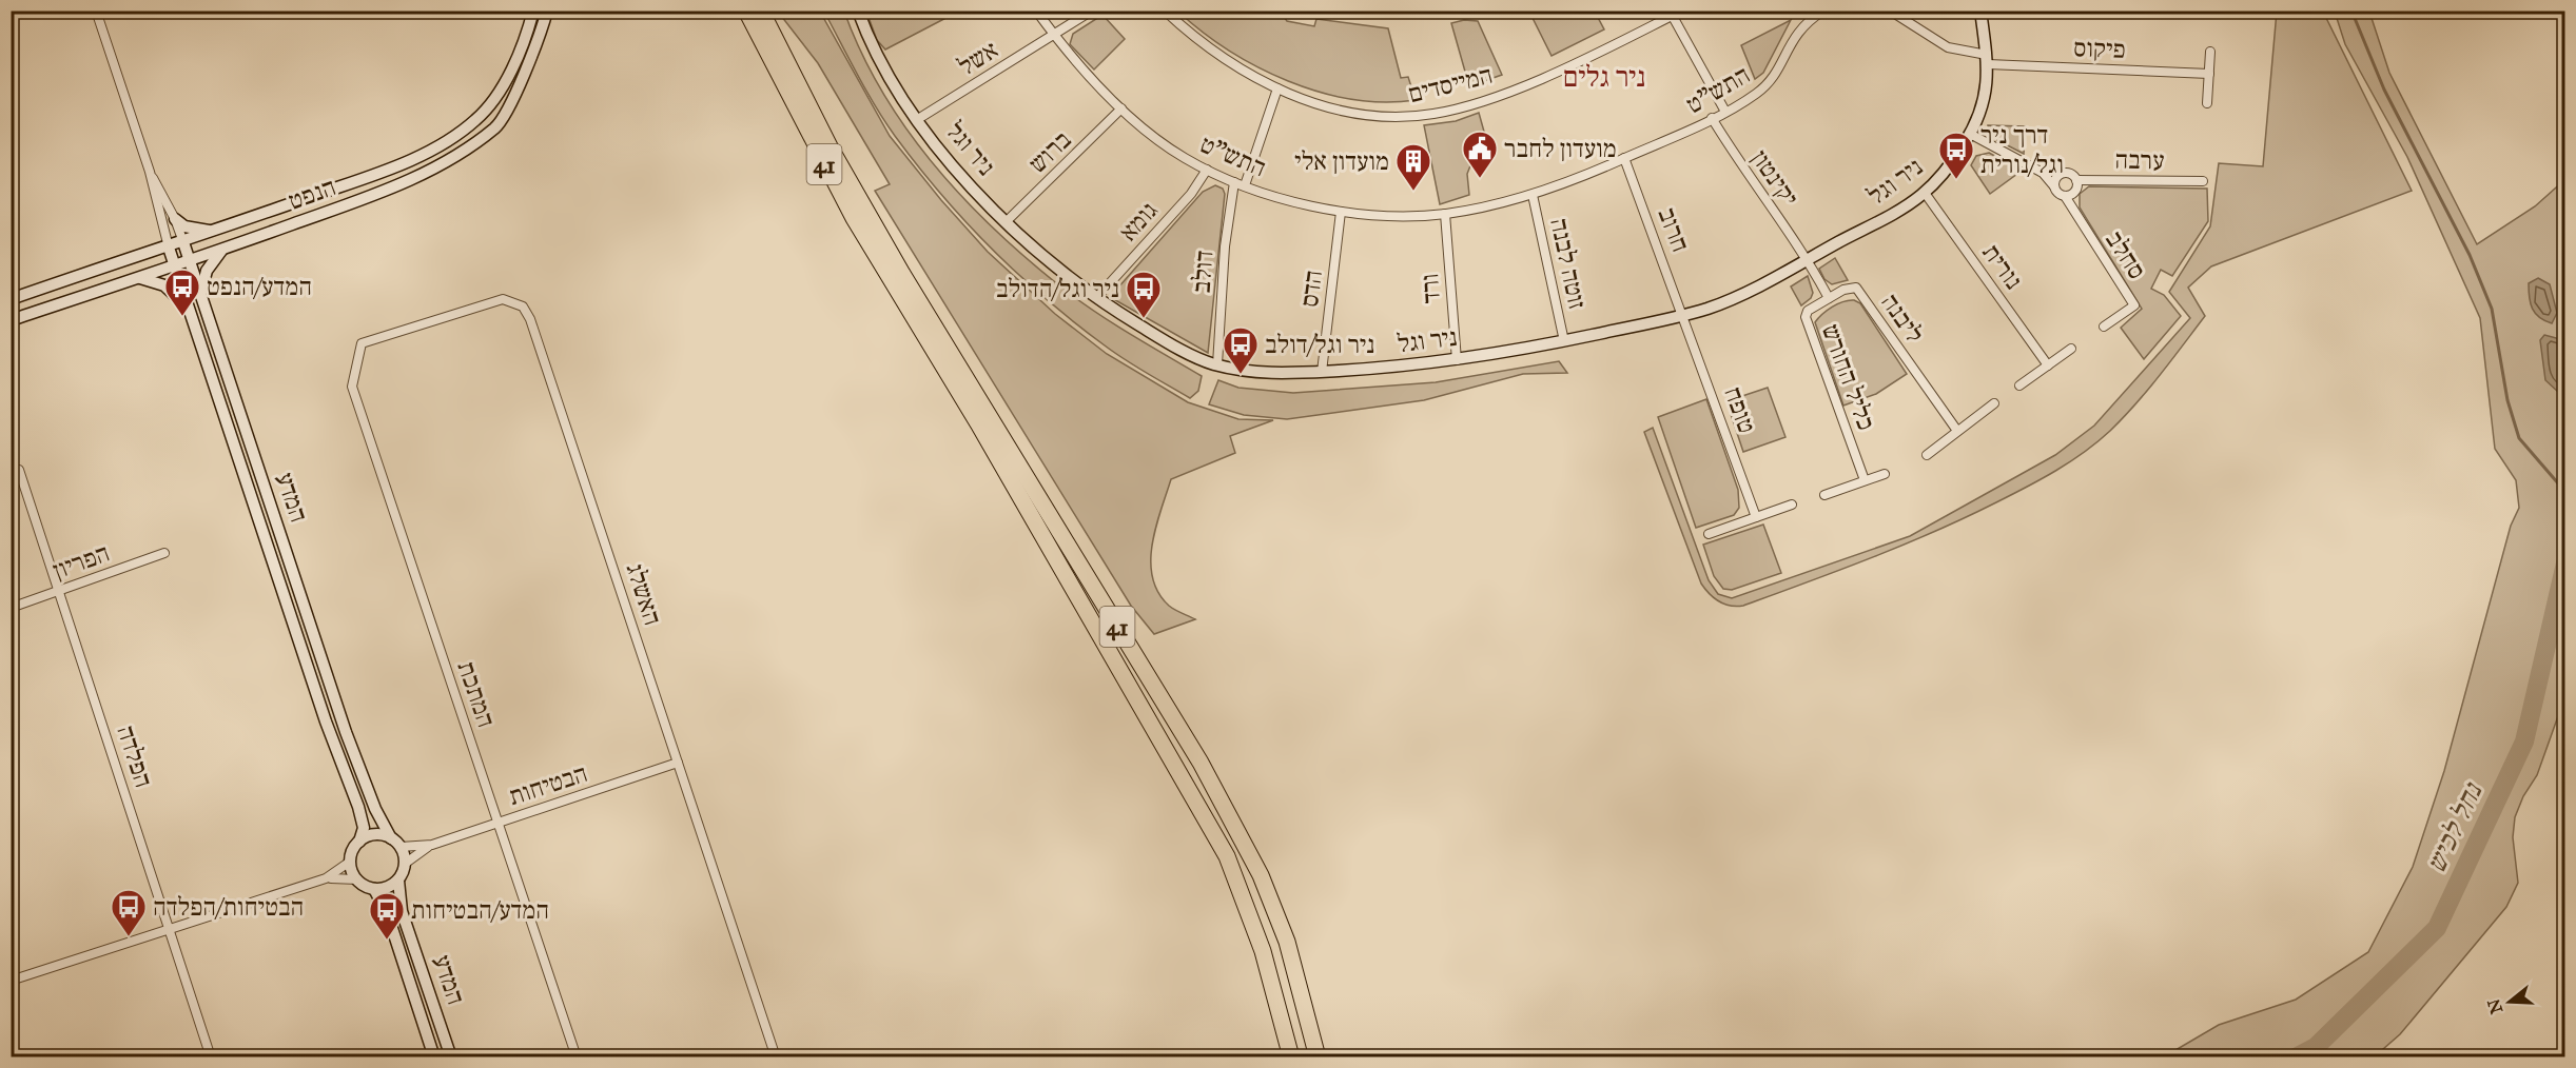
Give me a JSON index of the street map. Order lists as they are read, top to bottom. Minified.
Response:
{"streets":{"highway":["41"],"street":["פיקוס","אשל","המייסדים","התש\"ט","ניר וגל","ברוש","ערבה","יקינטון","הנפט","גומא","חרוב","סחלב","זוטה לבנה","נורית","דולב","הדס","ורד","ליבנה","כליל החורש","טופח","המדע","הפריון","האשלג","המתכת","הפלדה","הבטיחות"]},"crossings":[["פיקוס","ניר וגל"],["אשל","התש\"ט"],["אשל","ניר וגל"],["התש\"ט","ברוש"],["התש\"ט","יקינטון"],["התש\"ט","גומא"],["התש\"ט","חרוב"],["התש\"ט","זוטה לבנה"],["התש\"ט","דולב"],["התש\"ט","הדס"],["התש\"ט","ורד"],["ניר וגל","ברוש"],["ניר וגל","יקינטון"],["ניר וגל","גומא"],["ניר וגל","חרוב"],["ניר וגל","זוטה לבנה"],["ניר וגל","נורית"],["ניר וגל","דולב"],["ניר וגל","הדס"],["ניר וגל","ורד"],["ניר וגל","טופח"],["ערבה","סחלב"],["הנפט","המדע"],["חרוב","טופח"],["ליבנה","כליל החורש"],["המדע","הבטיחות"],["הפריון","הפלדה"],["האשלג","המתכת"],["האשלג","הבטיחות"],["המתכת","הבטיחות"]],"districts":["ניר גלים"],"water":["נחל לכיש"],"places":{"public building":["מועדון לחבר"],"bus stop":["דרך ניר וגל/נורית","המדע/הנפט","ניר וגל/הדולב","ניר וגל/דולב","הבטיחות/הפלדה","המדע/הבטיחות"],"building":["מועדון אלי"]},"north":"left"}
